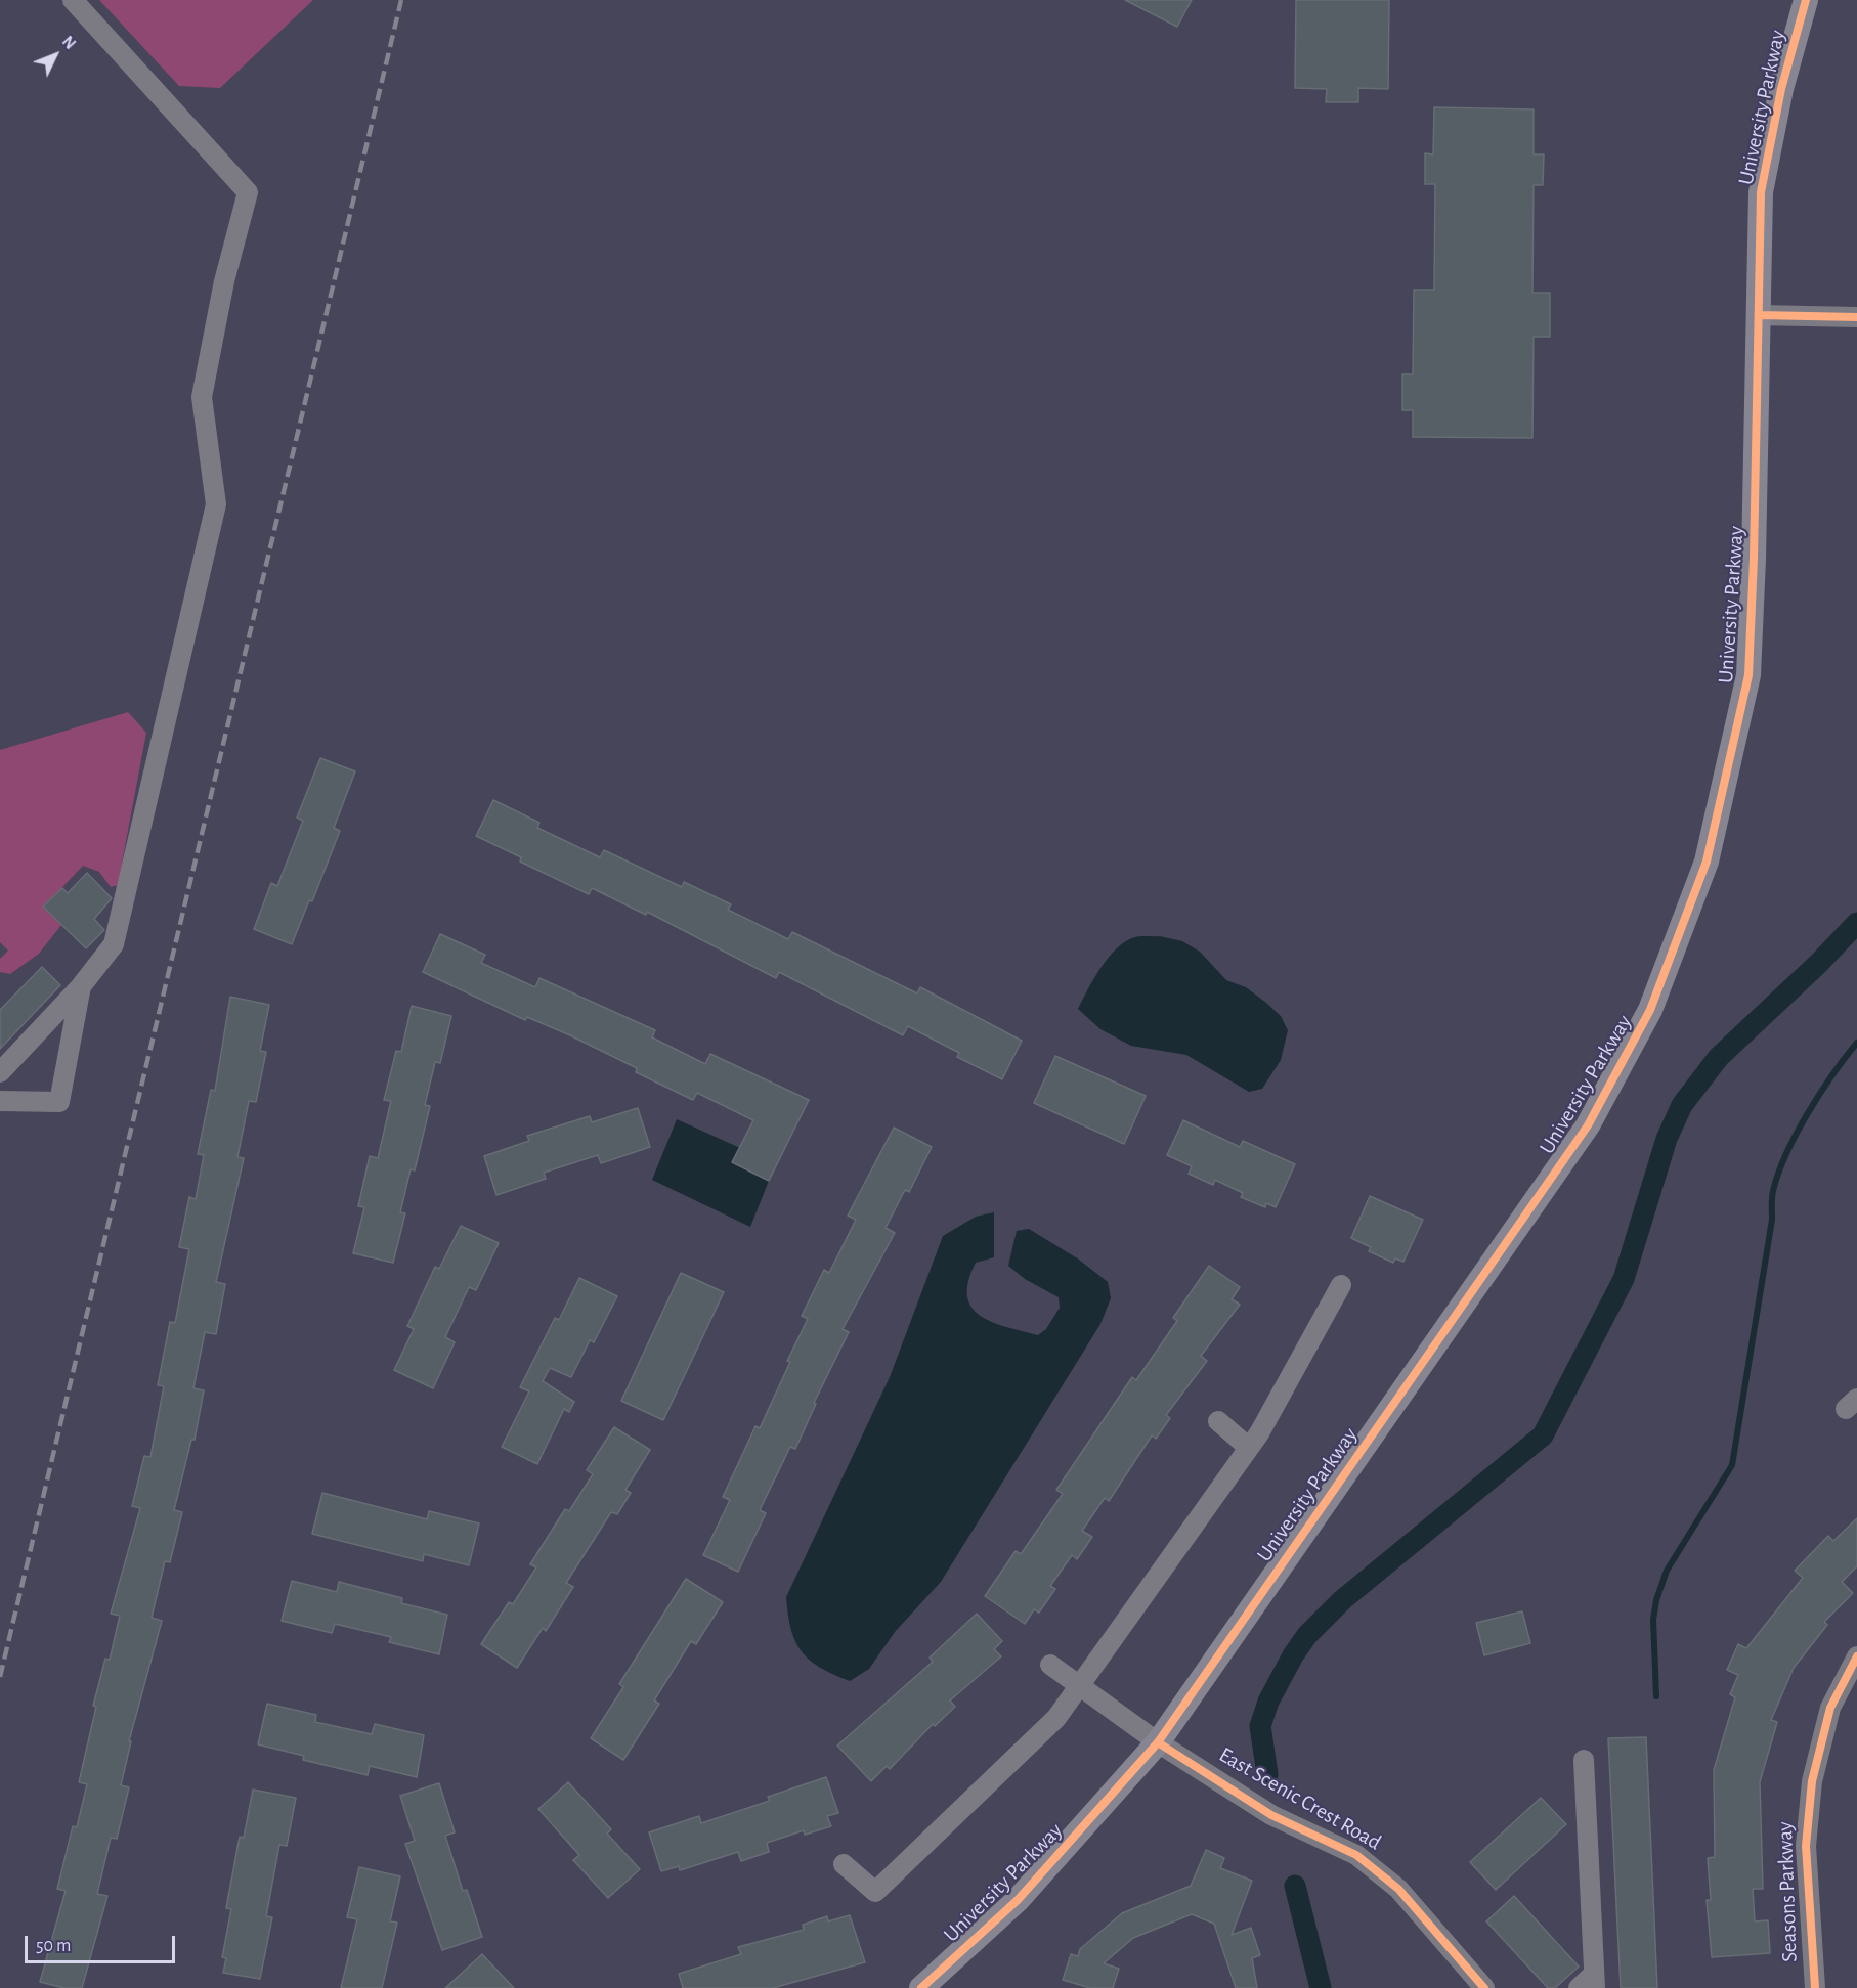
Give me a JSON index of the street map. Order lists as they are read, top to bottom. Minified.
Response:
{"streets":{"main road":["University Parkway"],"street":["East Scenic Crest Road","Seasons Parkway"]},"crossings":[["University Parkway","East Scenic Crest Road"]],"scale_bar":"50 m","north":"top right"}
